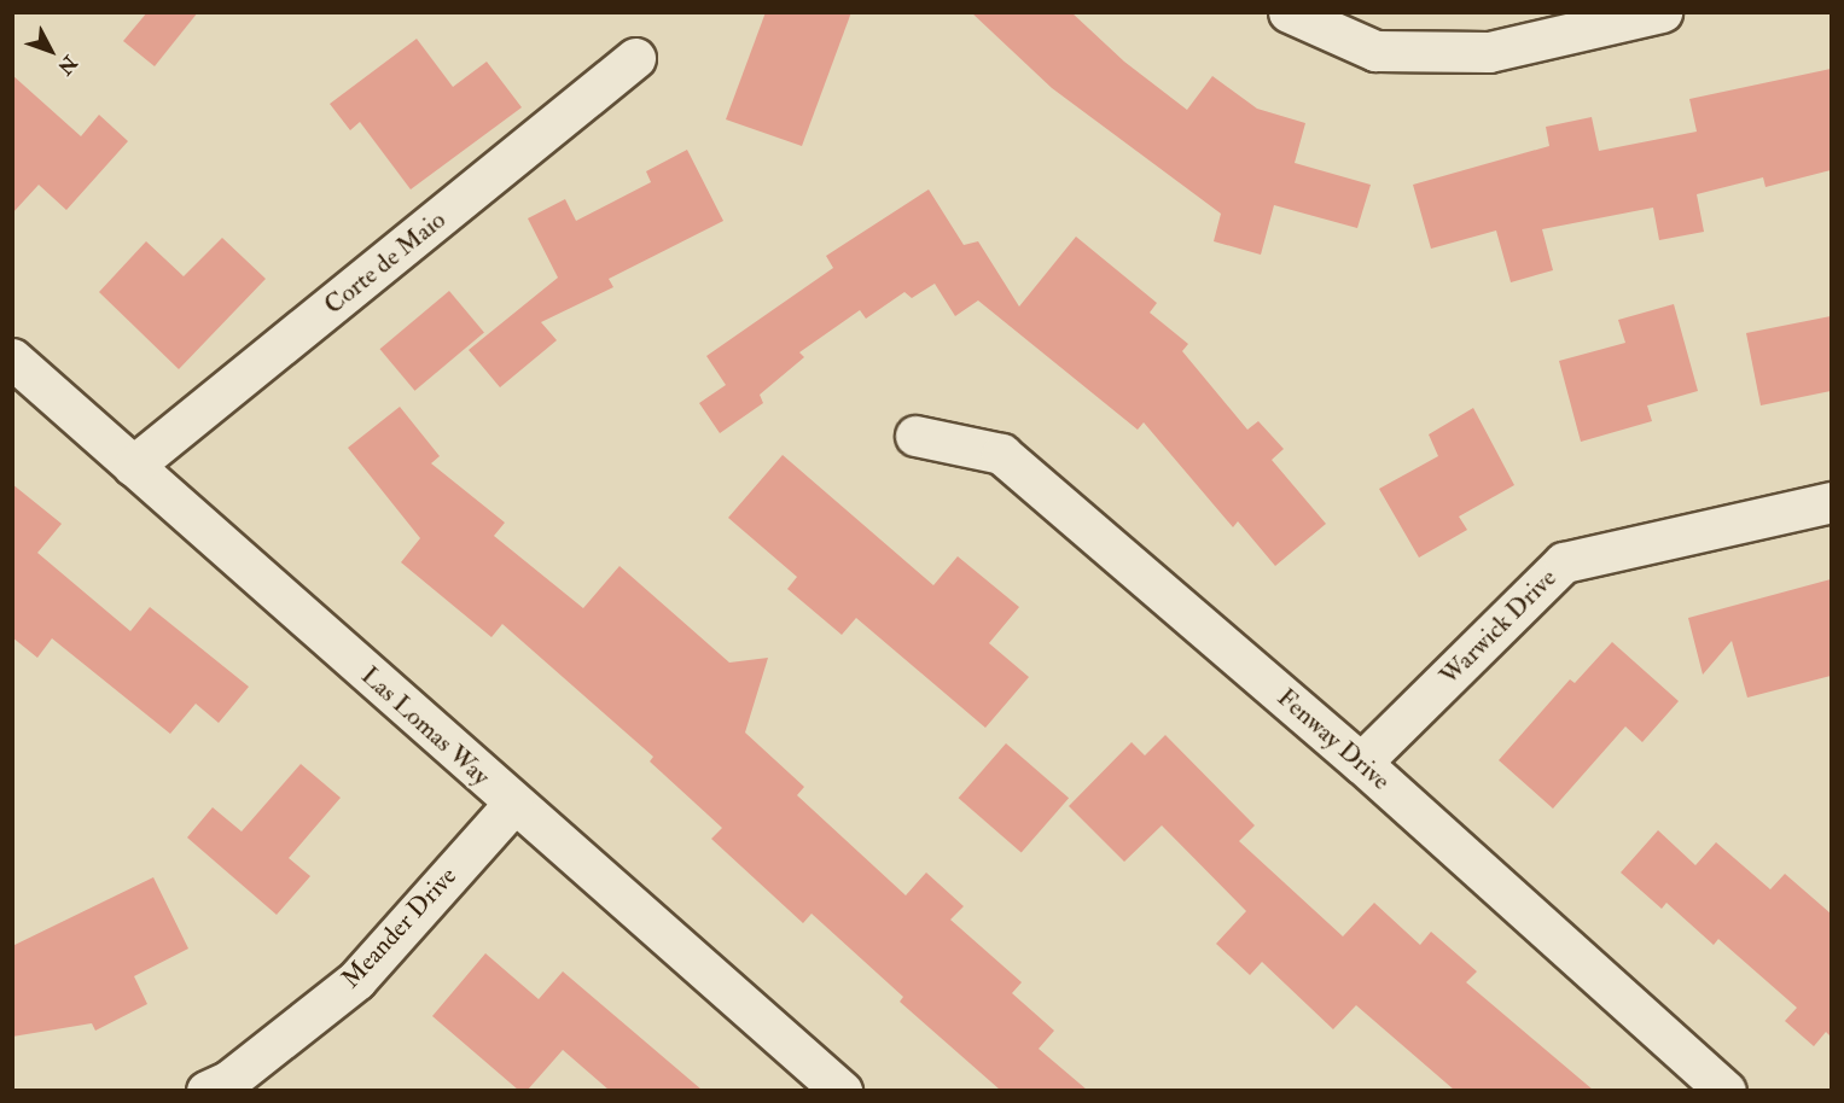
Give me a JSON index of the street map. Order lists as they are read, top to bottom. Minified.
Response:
{"streets":{"street":["Corte de Maio","Warwick Drive","Las Lomas Way","Fenway Drive","Meander Drive"]},"crossings":[["Corte de Maio","Las Lomas Way"],["Warwick Drive","Fenway Drive"],["Las Lomas Way","Meander Drive"]],"north":"bottom right"}
